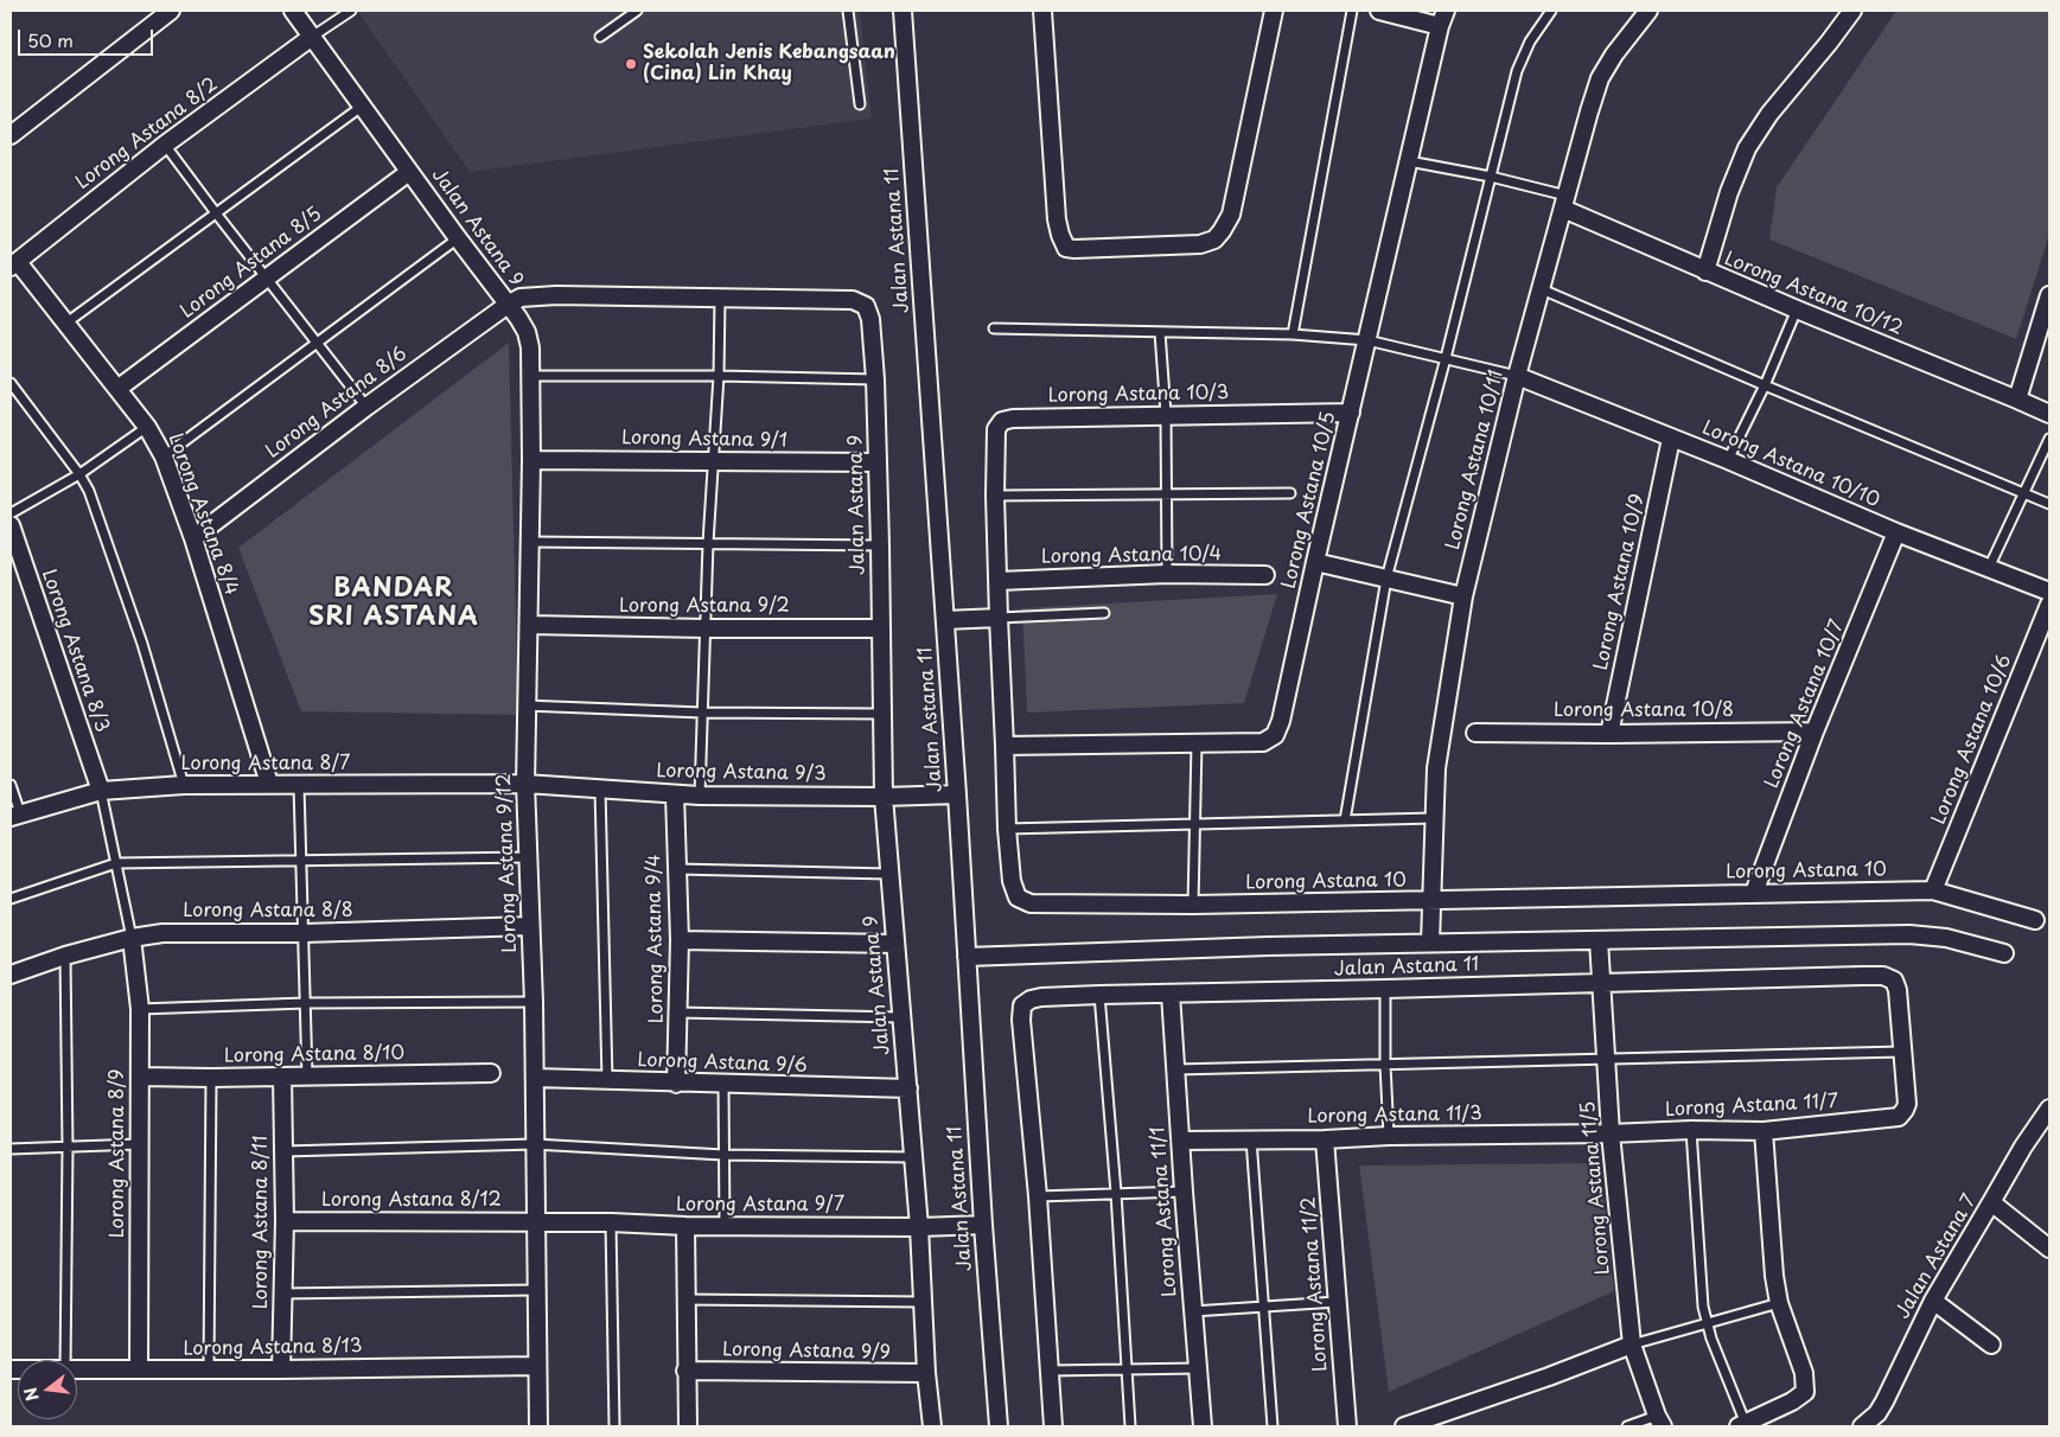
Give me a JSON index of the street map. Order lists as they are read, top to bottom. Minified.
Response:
{"streets":{"street":["Lorong Astana 8/2","Jalan Astana 9","Jalan Astana 11","Lorong Astana 8/5","Lorong Astana 10/12","Lorong Astana 10/3","Lorong Astana 8/6","Lorong Astana 9/1","Lorong Astana 10/11","Lorong Astana 10/10","Lorong Astana 10/5","Lorong Astana 8/4","Lorong Astana 10/4","Lorong Astana 10/9","Lorong Astana 9/2","Lorong Astana 8/3","Lorong Astana 10/7","Lorong Astana 10/8","Lorong Astana 10/6","Lorong Astana 8/7","Lorong Astana 9/3","Lorong Astana 9/12","Lorong Astana 10","Lorong Astana 8/8","Lorong Astana 9/4","Lorong Astana 8/10","Lorong Astana 9/6","Lorong Astana 11/7","Lorong Astana 11/3","Lorong Astana 8/9","Lorong Astana 11/5","Lorong Astana 8/12","Lorong Astana 9/7","Lorong Astana 11/1","Lorong Astana 8/11","Jalan Astana 7","Lorong Astana 11/2","Lorong Astana 8/13","Lorong Astana 9/9"]},"crossings":[["Lorong Astana 8/2","Jalan Astana 9"],["Lorong Astana 8/2","Lorong Astana 8/4"],["Jalan Astana 9","Lorong Astana 8/5"],["Jalan Astana 9","Lorong Astana 8/6"],["Jalan Astana 9","Lorong Astana 9/1"],["Jalan Astana 9","Lorong Astana 9/2"],["Jalan Astana 9","Lorong Astana 9/3"],["Jalan Astana 9","Lorong Astana 9/12"],["Jalan Astana 9","Lorong Astana 9/6"],["Jalan Astana 9","Lorong Astana 9/7"],["Jalan Astana 9","Lorong Astana 9/9"],["Jalan Astana 11","Lorong Astana 9/3"],["Jalan Astana 11","Lorong Astana 11/7"],["Jalan Astana 11","Lorong Astana 11/5"],["Jalan Astana 11","Lorong Astana 9/7"],["Jalan Astana 11","Lorong Astana 11/1"],["Lorong Astana 8/5","Lorong Astana 8/4"],["Lorong Astana 10/12","Lorong Astana 10/11"],["Lorong Astana 10/3","Lorong Astana 10/5"],["Lorong Astana 10/3","Lorong Astana 10"],["Lorong Astana 8/6","Lorong Astana 8/4"],["Lorong Astana 8/6","Lorong Astana 9/12"],["Lorong Astana 9/1","Lorong Astana 9/12"],["Lorong Astana 10/11","Lorong Astana 10/10"],["Lorong Astana 10/11","Lorong Astana 10"],["Lorong Astana 10/10","Lorong Astana 10/9"],["Lorong Astana 10/10","Lorong Astana 10/7"],["Lorong Astana 10/5","Lorong Astana 10"],["Lorong Astana 8/4","Lorong Astana 8/7"],["Lorong Astana 10/4","Lorong Astana 10"],["Lorong Astana 10/9","Lorong Astana 10/8"],["Lorong Astana 9/2","Lorong Astana 9/12"],["Lorong Astana 8/3","Lorong Astana 8/7"],["Lorong Astana 10/7","Lorong Astana 10/8"],["Lorong Astana 10/7","Lorong Astana 10"],["Lorong Astana 10/6","Lorong Astana 10"],["Lorong Astana 8/7","Lorong Astana 9/3"],["Lorong Astana 8/7","Lorong Astana 9/12"],["Lorong Astana 9/3","Lorong Astana 9/12"],["Lorong Astana 9/3","Lorong Astana 9/4"],["Lorong Astana 9/12","Lorong Astana 8/8"],["Lorong Astana 9/12","Lorong Astana 9/6"],["Lorong Astana 9/12","Lorong Astana 8/12"],["Lorong Astana 9/12","Lorong Astana 9/7"],["Lorong Astana 9/12","Lorong Astana 8/13"],["Lorong Astana 8/8","Lorong Astana 8/9"],["Lorong Astana 9/4","Lorong Astana 9/6"],["Lorong Astana 8/10","Lorong Astana 8/9"],["Lorong Astana 8/10","Lorong Astana 8/11"],["Lorong Astana 11/7","Lorong Astana 11/3"],["Lorong Astana 11/7","Lorong Astana 11/5"],["Lorong Astana 11/3","Lorong Astana 11/5"],["Lorong Astana 11/3","Lorong Astana 11/1"],["Lorong Astana 11/3","Lorong Astana 11/2"],["Lorong Astana 8/9","Lorong Astana 8/13"],["Lorong Astana 8/12","Lorong Astana 9/7"],["Lorong Astana 8/12","Lorong Astana 8/11"],["Lorong Astana 8/11","Lorong Astana 8/13"]],"districts":["BANDAR SRI ASTANA"],"places":["Sekolah Jenis Kebangsaan (Cina) Lin Khay"],"scale_bar":"50 m","north":"left"}
